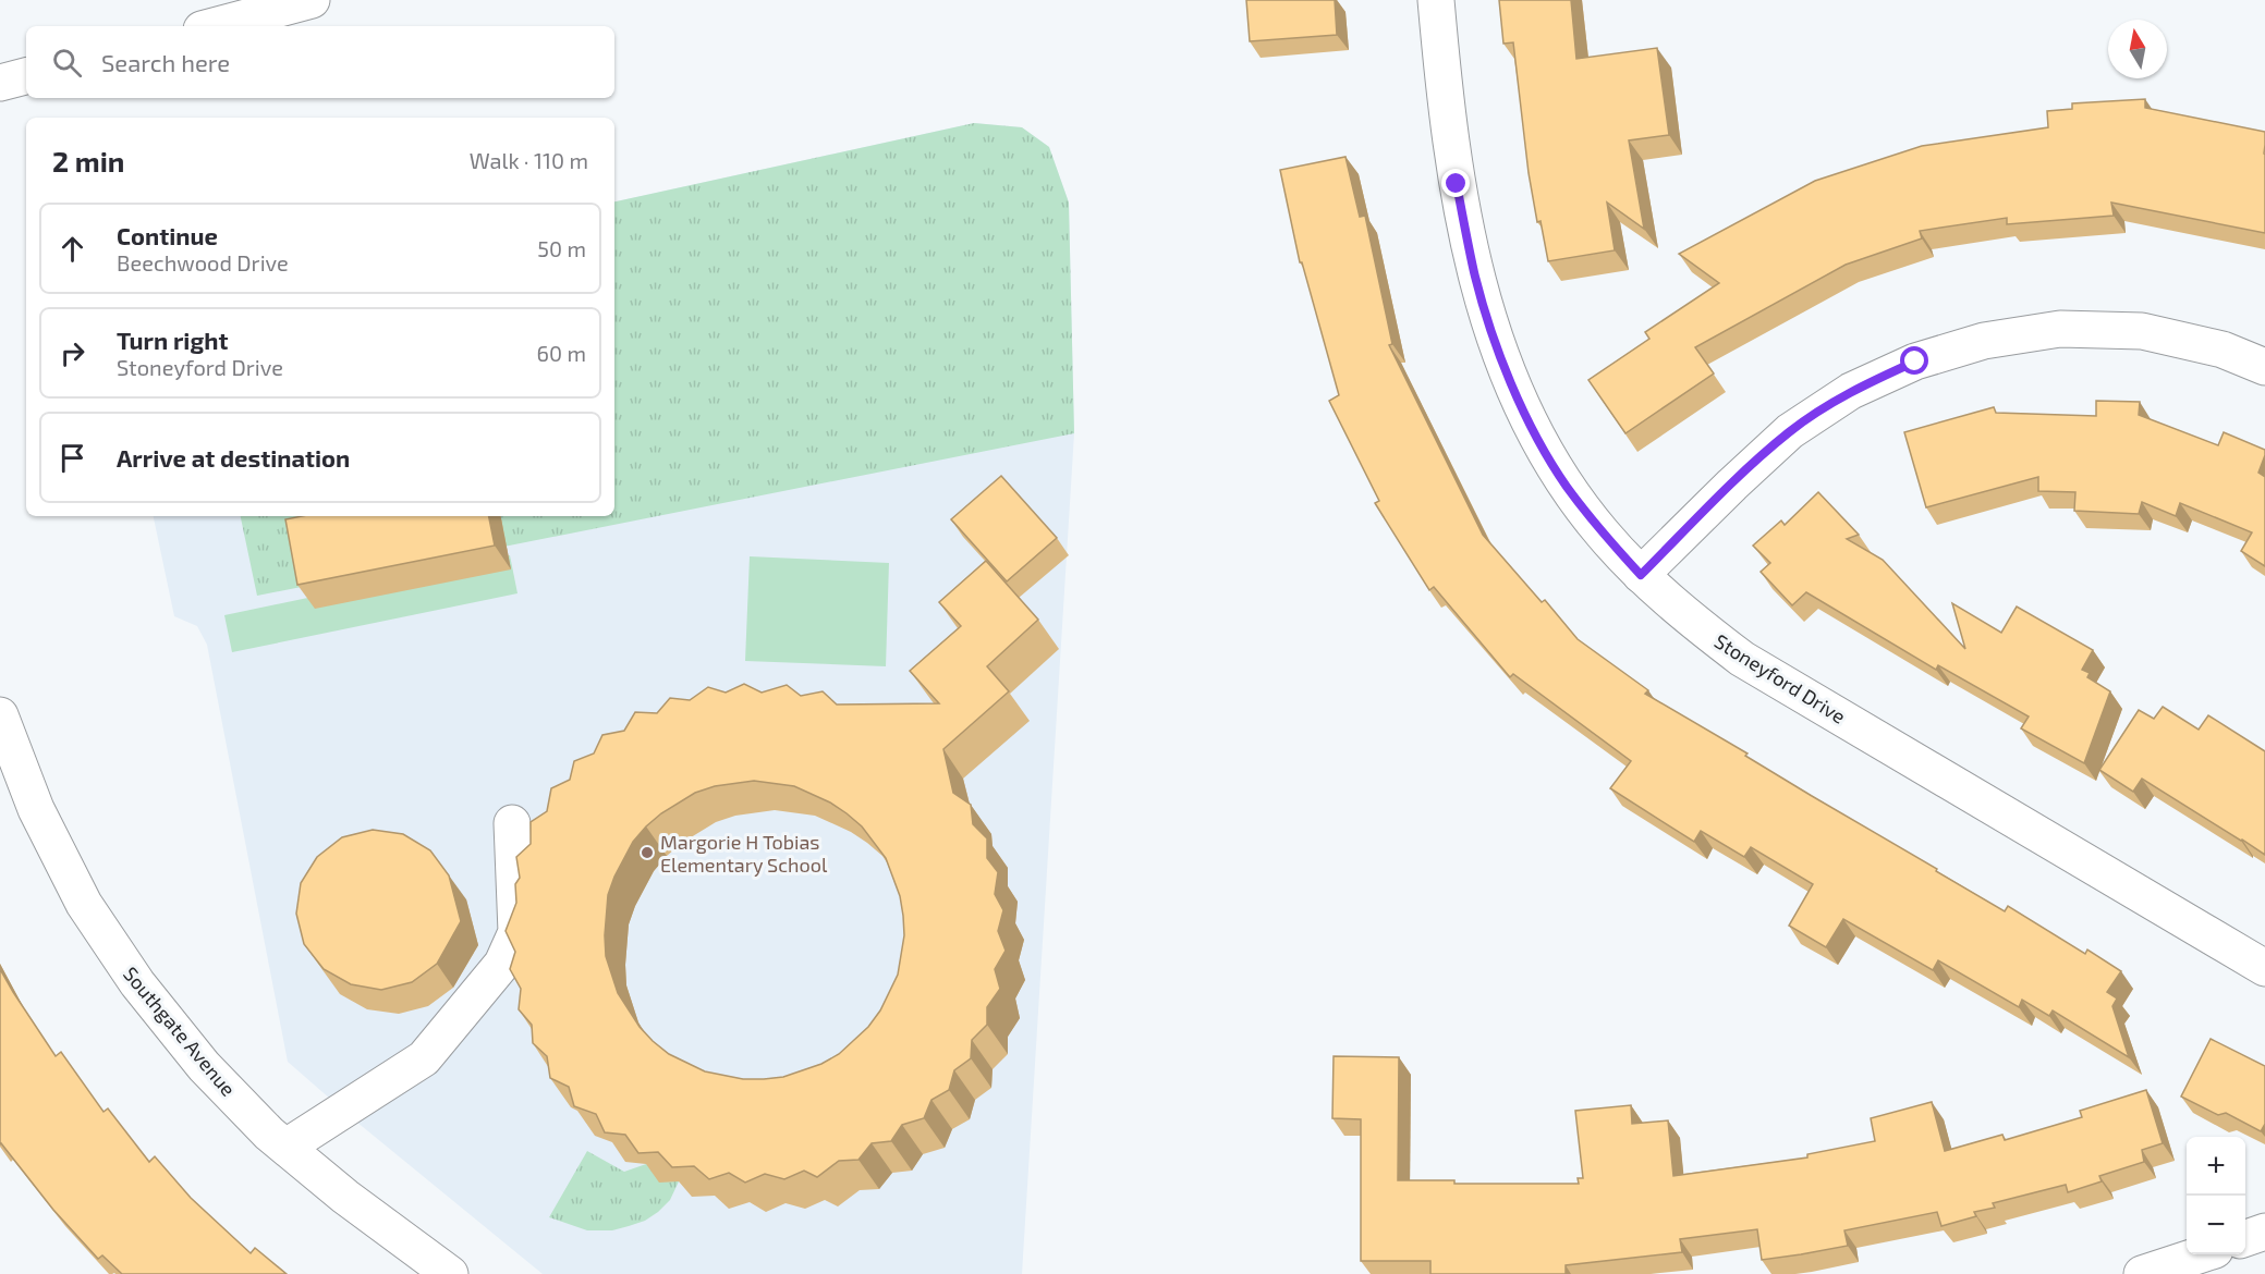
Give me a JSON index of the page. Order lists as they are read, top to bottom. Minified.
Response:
{"streets":{"street":["Stoneyford Drive","Southgate Avenue"]},"places":["Margorie H Tobias Elementary School"],"north":"top","page":{"search":"Search here","heading":["2 min","Walk · 110 m"],"list":[["Continue","Beechwood Drive","50 m"],["Turn right","Stoneyford Drive","60 m"],"Arrive at destination"],"map_buttons":["+","−"]}}
